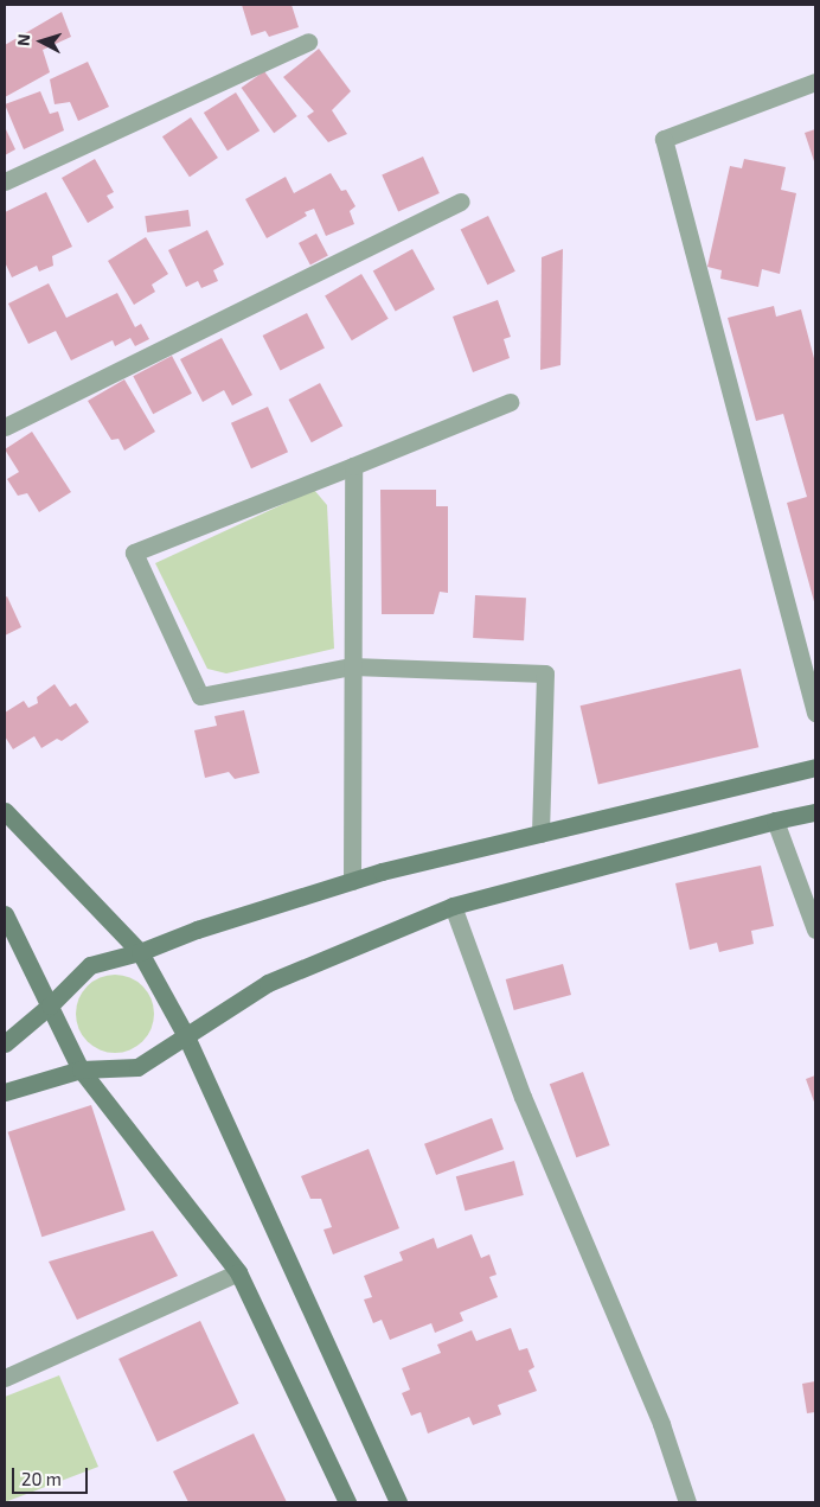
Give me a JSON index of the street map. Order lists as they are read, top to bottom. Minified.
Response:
{"scale_bar":"20 m","north":"left"}
